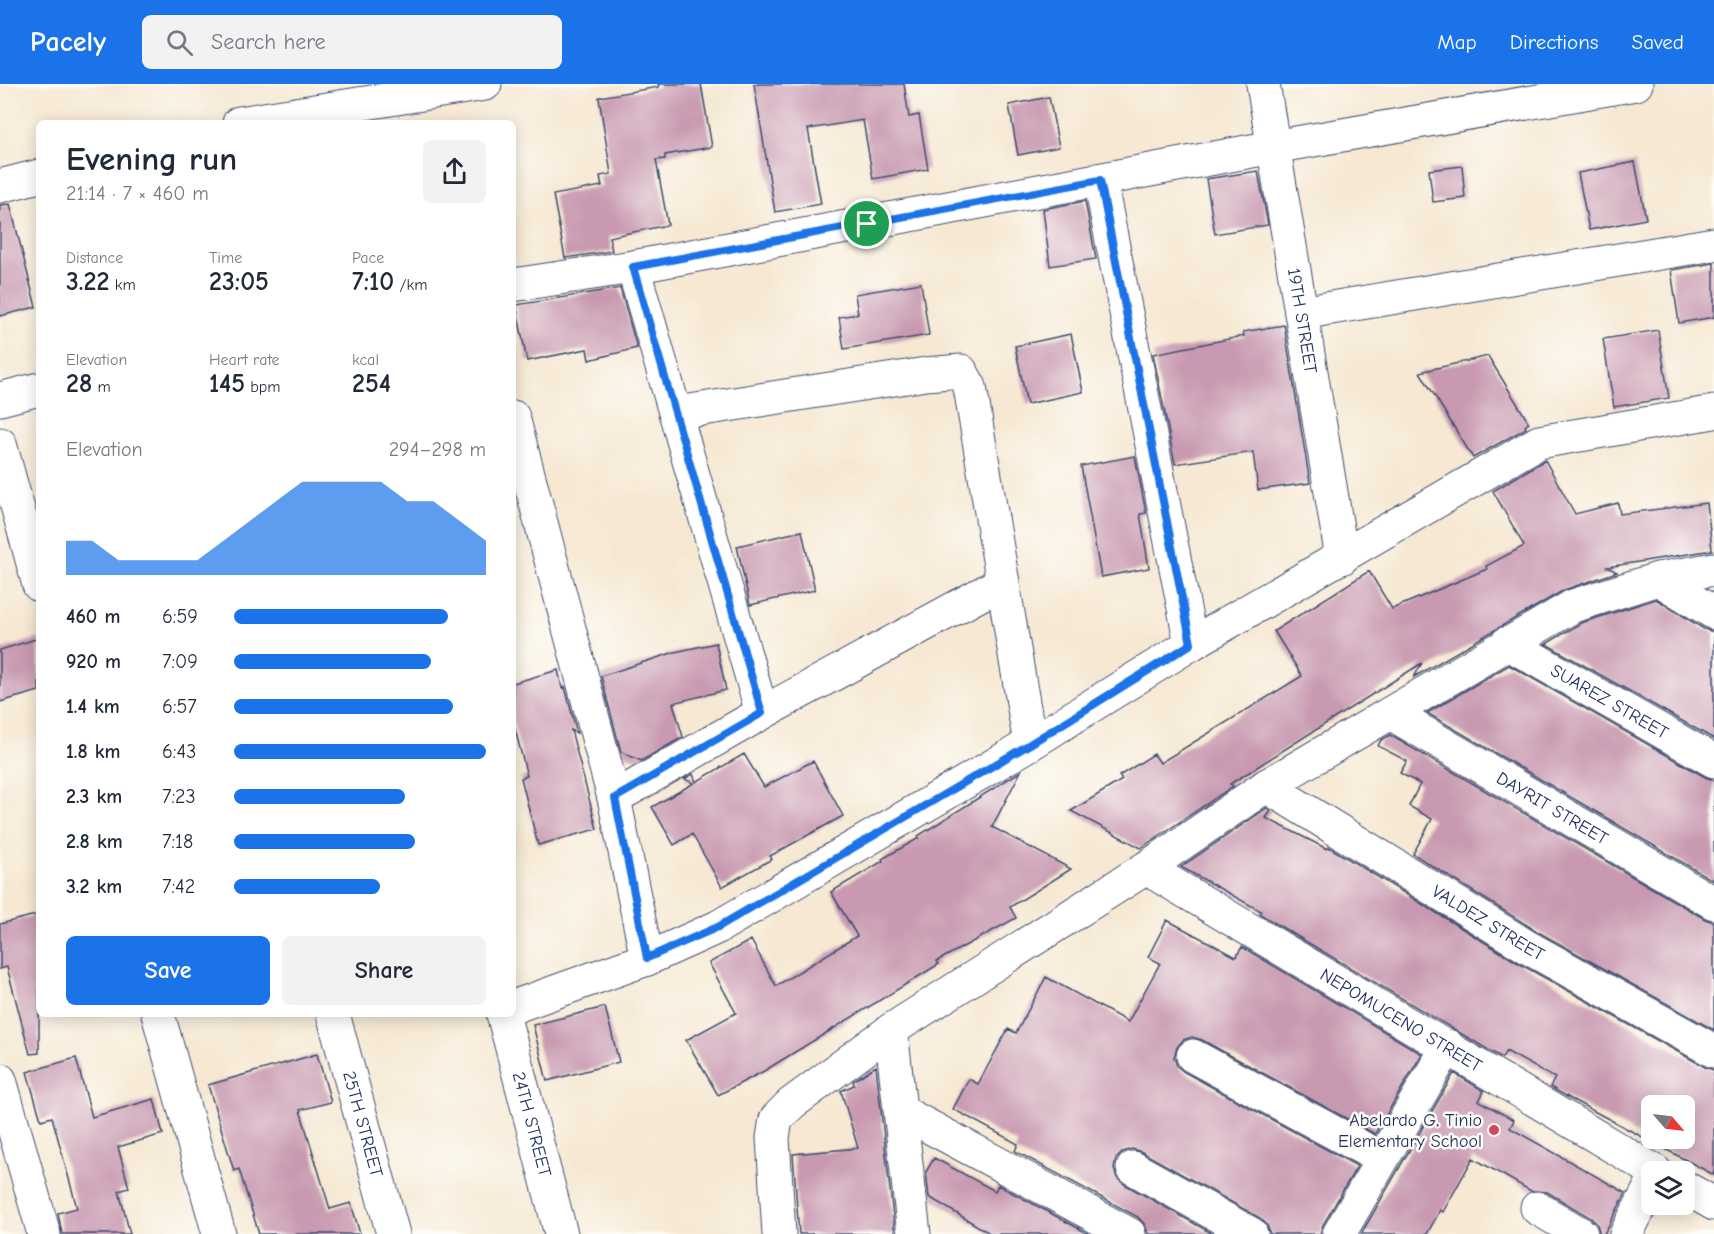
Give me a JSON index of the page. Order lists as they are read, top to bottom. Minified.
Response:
{"streets":{"street":["19TH STREET","SUAREZ STREET","DAYRIT STREET","VALDEZ STREET","NEPOMUCENO STREET","25TH STREET","24TH STREET"]},"places":["Abelardo G. Tinio Elementary School"],"north":"bottom right","page":{"header":"Pacely","search":"Search here","nav":["Map","Directions","Saved"],"heading":["Evening run","21:14 · 7 × 460 m"],"stats":[["Distance","3.22 km"],["Time","23:05"],["Pace","7:10 /km"],["Elevation","28 m"],["Heart rate","145 bpm"],["kcal","254"]],"chart":["Elevation","294–298 m"],"list":[{"name":"460 m","note":"6:59"},{"name":"920 m","note":"7:09"},{"name":"1.4 km","note":"6:57"},{"name":"1.8 km","note":"6:43"},{"name":"2.3 km","note":"7:23"},{"name":"2.8 km","note":"7:18"},{"name":"3.2 km","note":"7:42"}],"buttons":["Save","Share"]}}
